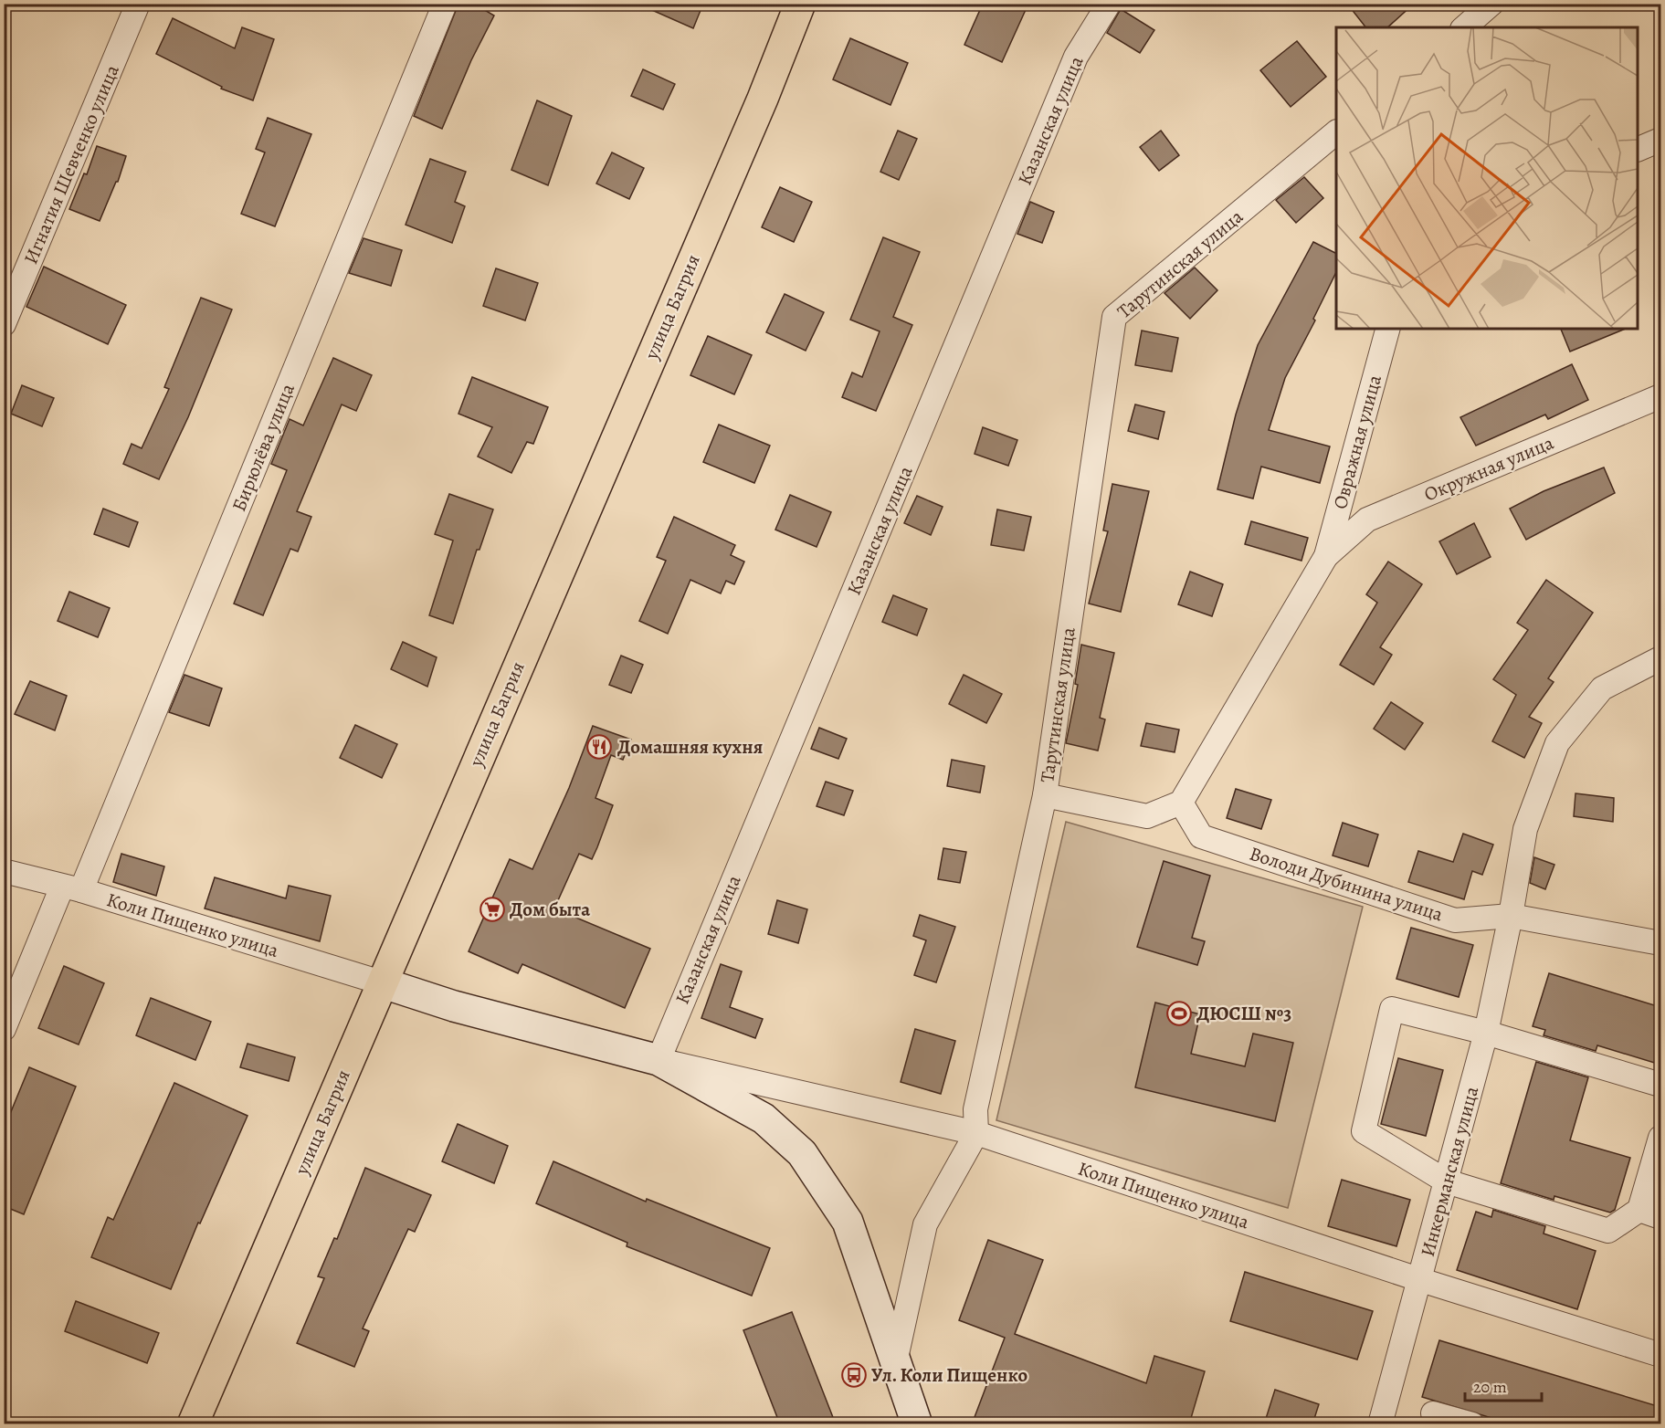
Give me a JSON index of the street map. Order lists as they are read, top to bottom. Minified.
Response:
{"streets":{"main road":["улица Багрия"],"street":["Казанская улица","Игнатия Шевченко улица","Тарутинская улица","Овражная улица","Бирюлёва улица","Окружная улица","Володи Дубинина улица","Коли Пищенко улица","Инкерманская улица"]},"crossings":[["Казанская улица","Коли Пищенко улица"],["Тарутинская улица","Коли Пищенко улица"],["улица Багрия","Коли Пищенко улица"],["Овражная улица","Окружная улица"],["Бирюлёва улица","Коли Пищенко улица"],["Володи Дубинина улица","Инкерманская улица"],["Коли Пищенко улица","Инкерманская улица"]],"places":{"restaurant":["Домашняя кухня"],"supermarket":["Дом быта"],"sports":["ДЮСШ №3"],"bus stop":["Ул. Коли Пищенко"]},"scale_bar":"20 m"}
